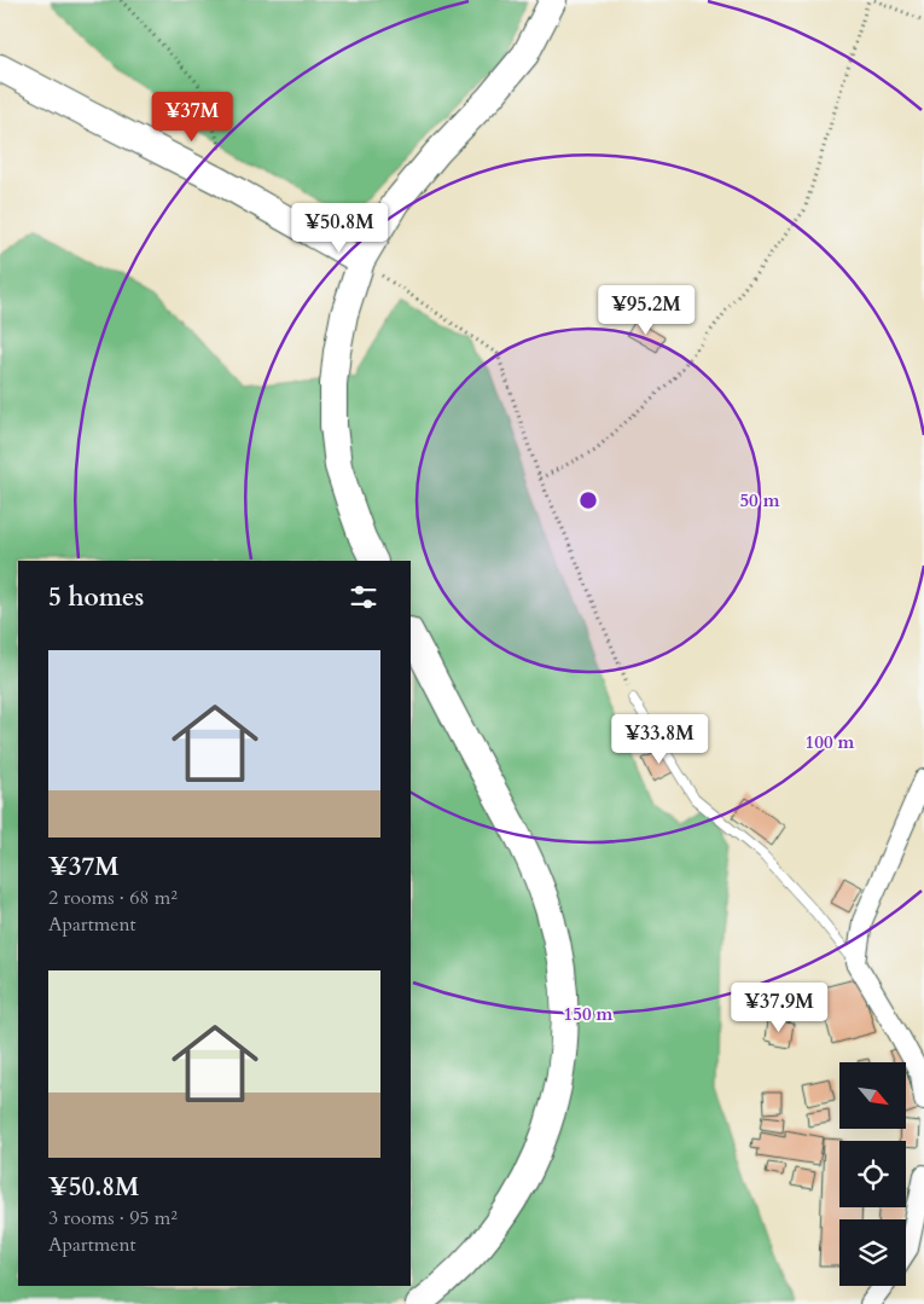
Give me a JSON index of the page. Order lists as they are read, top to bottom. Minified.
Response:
{"north":"bottom right","page":{"price":["¥37M","¥50.8M","¥95.2M","¥33.8M","¥37.9M"],"heading":"5 homes","list":[{"name":"¥37M","note":"2 rooms · 68 m² · Apartment"},{"name":"¥50.8M","note":"3 rooms · 95 m² · Apartment"}]},"rings":["50 m","100 m","150 m"]}
